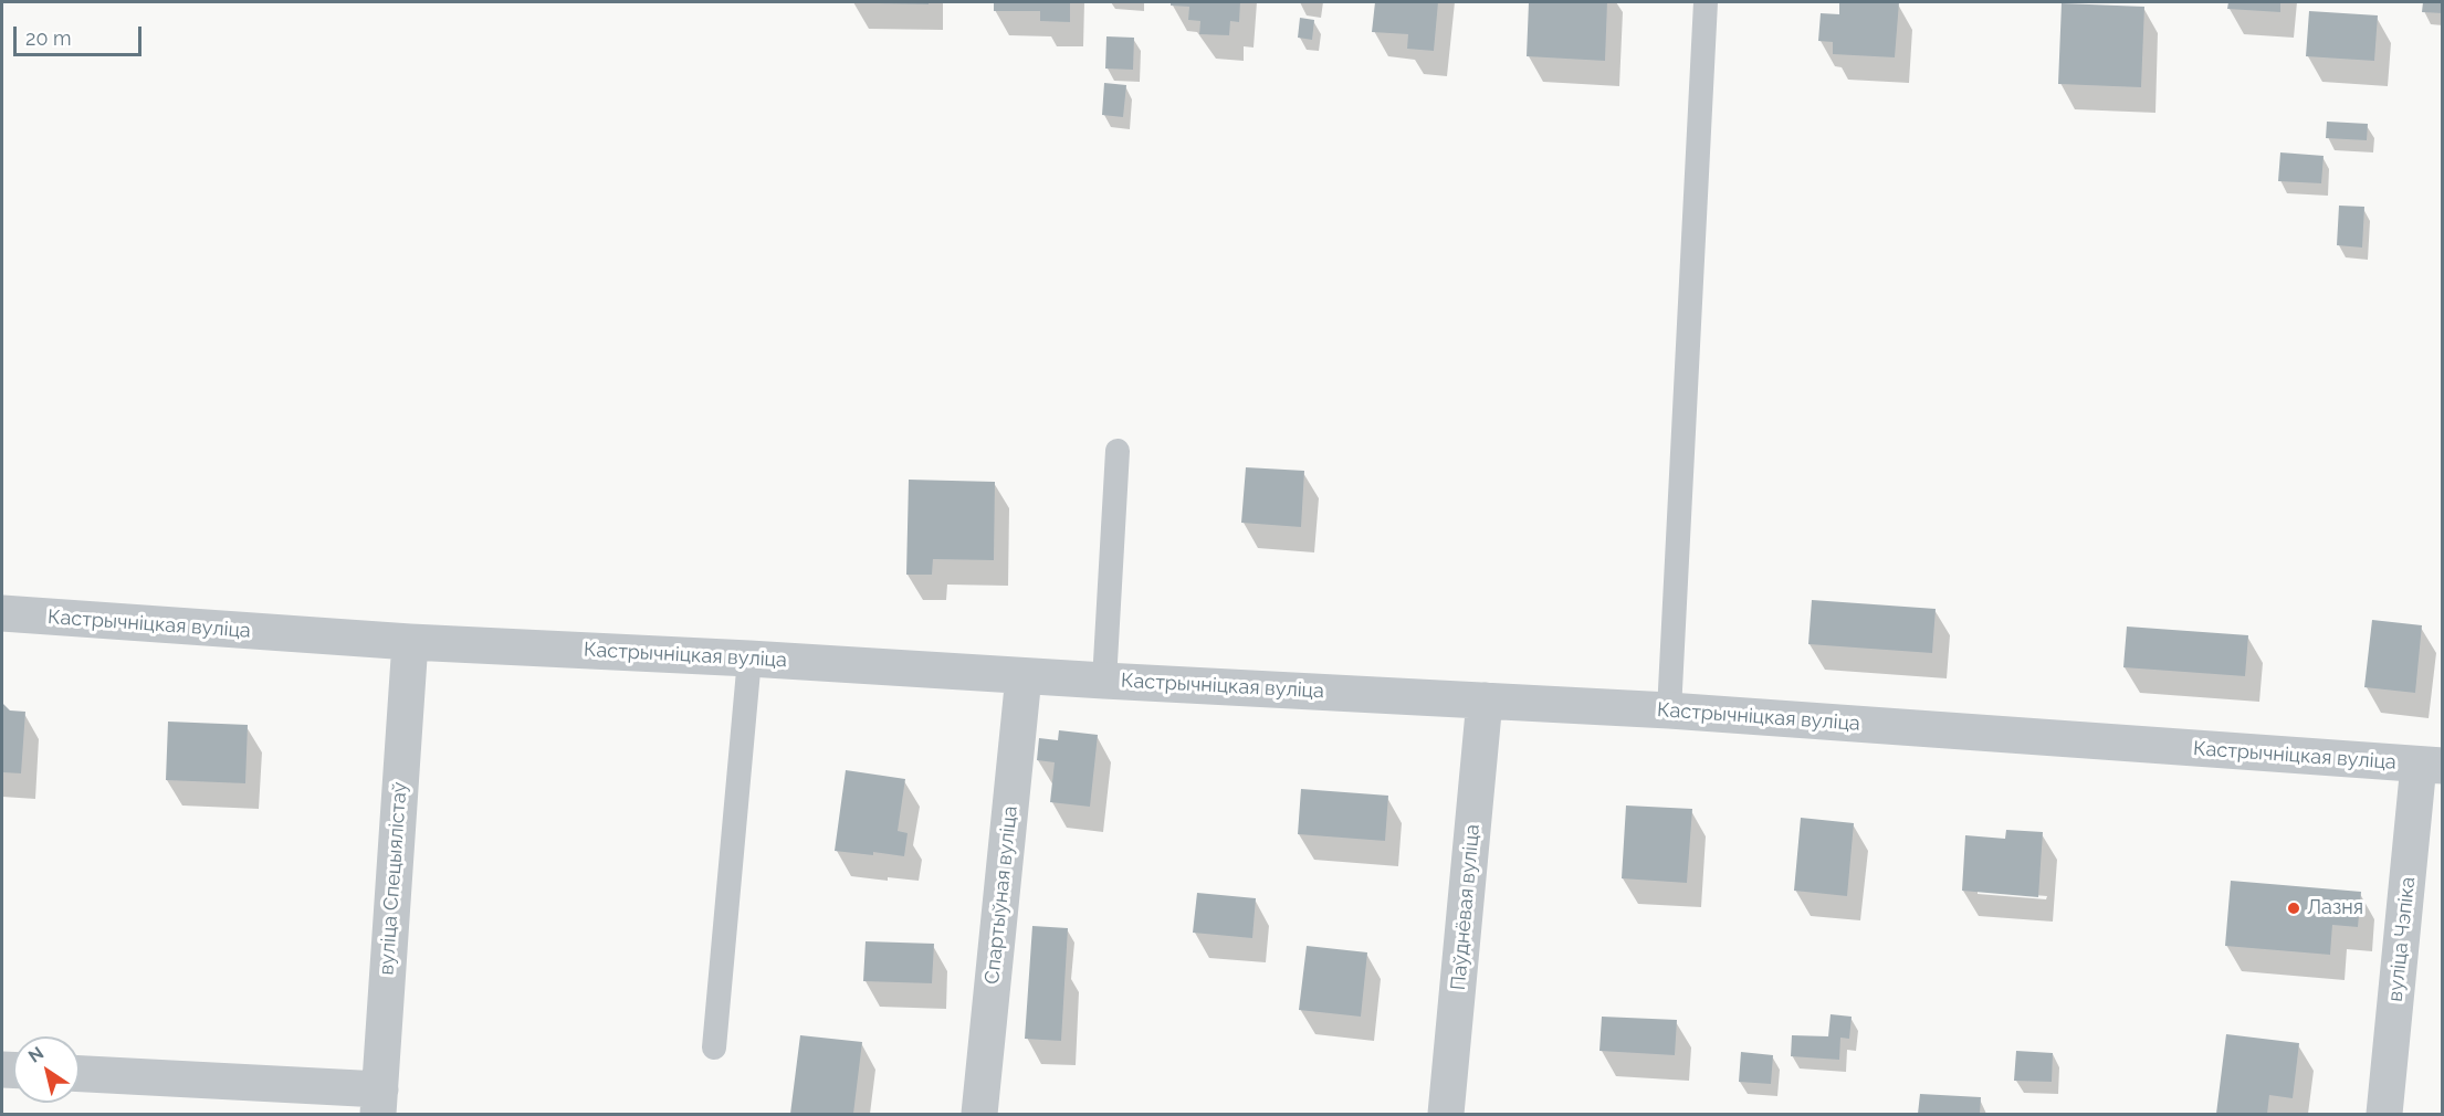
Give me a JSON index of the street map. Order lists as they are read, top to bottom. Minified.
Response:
{"streets":{"street":["Кастрычніцкая вуліца","вуліца Спецыялістаў","Спартыўная вуліца","Паўднёвая вуліца","вуліца Чэпіка"]},"crossings":[["Кастрычніцкая вуліца","вуліца Спецыялістаў"],["Кастрычніцкая вуліца","Спартыўная вуліца"],["Кастрычніцкая вуліца","Паўднёвая вуліца"],["Кастрычніцкая вуліца","вуліца Чэпіка"]],"places":["Лазня"],"scale_bar":"20 m","north":"top left"}
